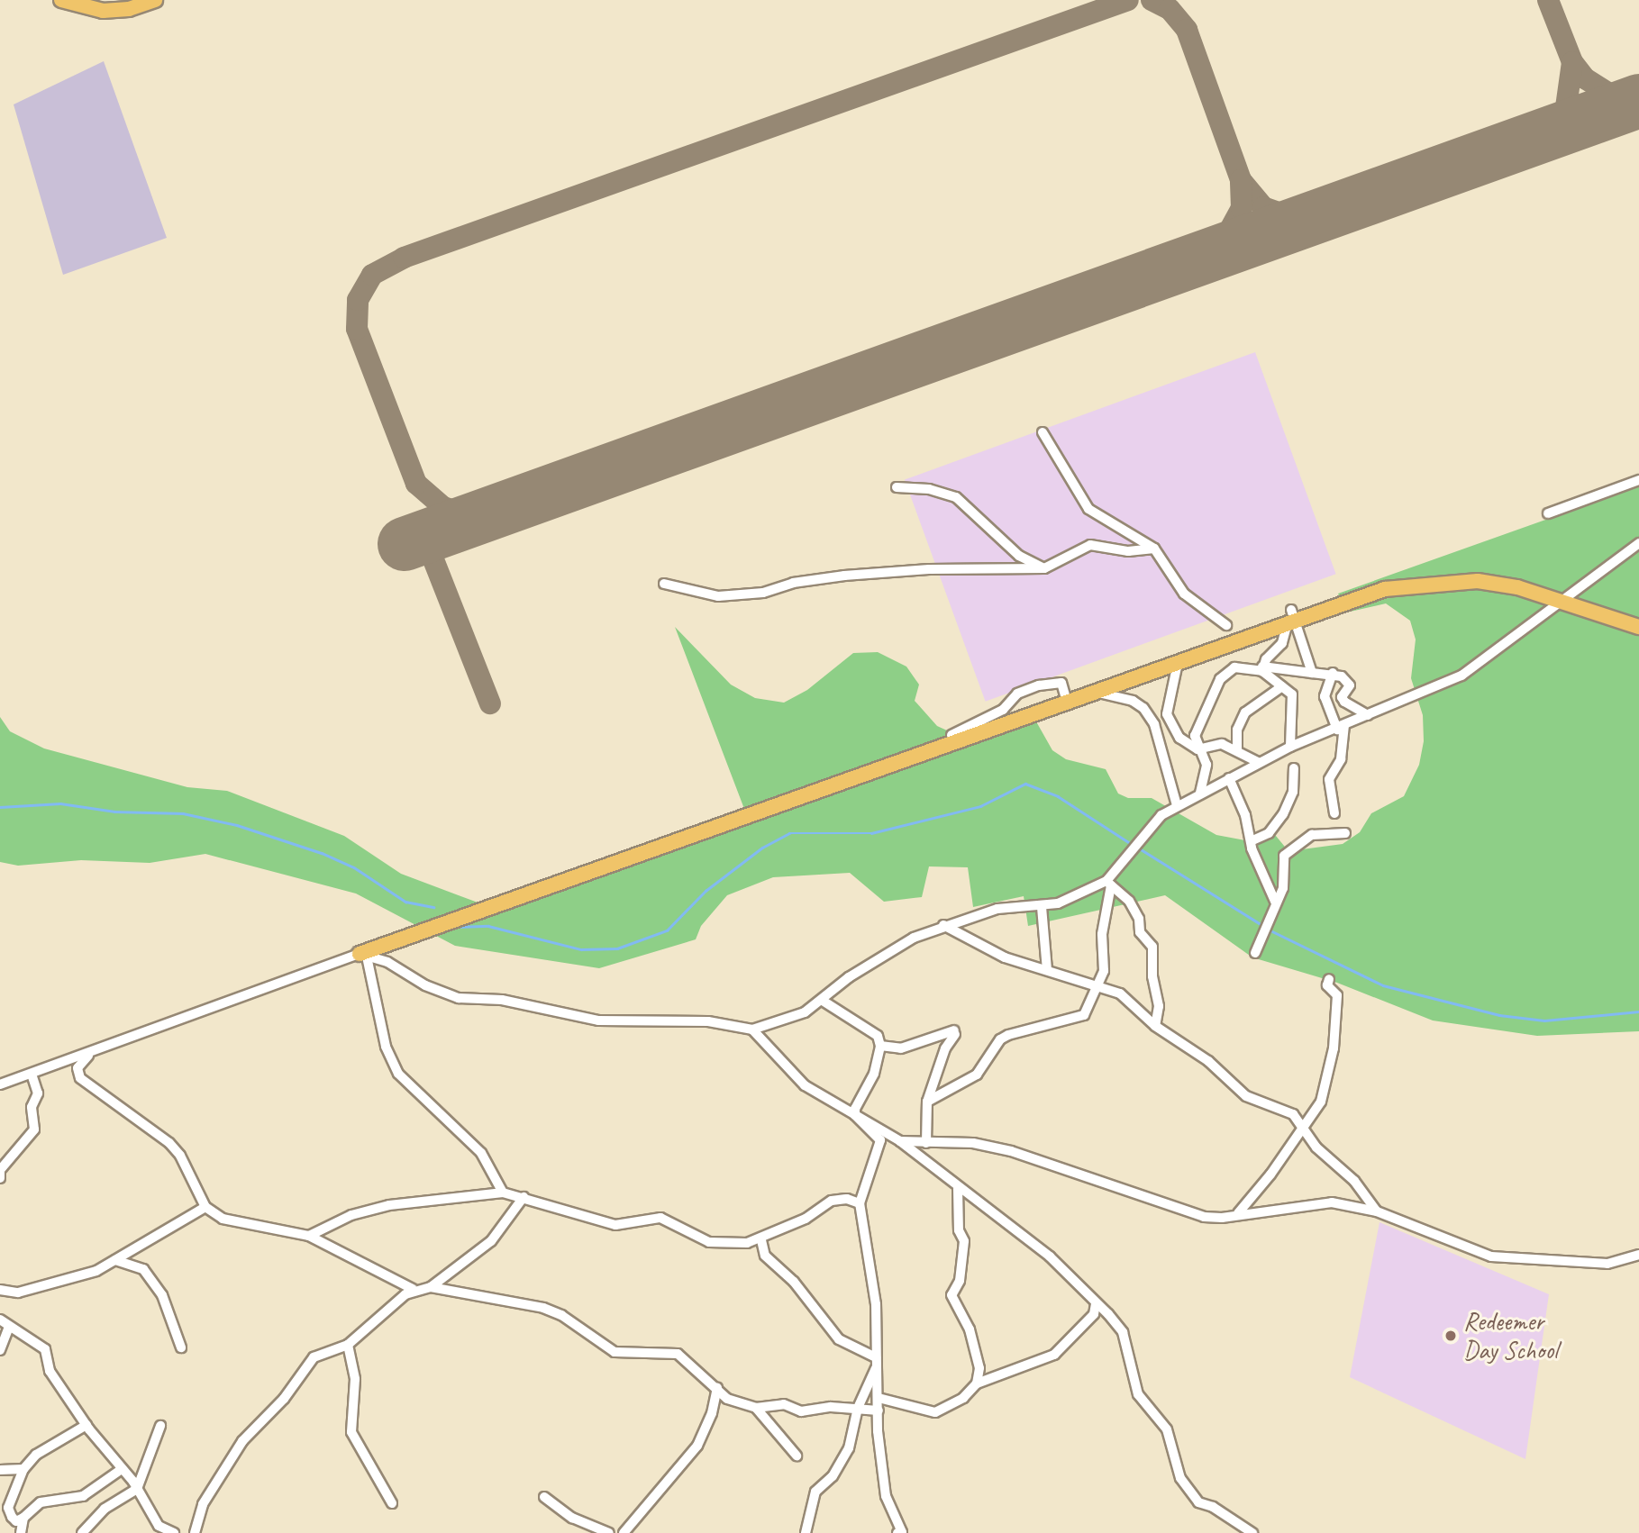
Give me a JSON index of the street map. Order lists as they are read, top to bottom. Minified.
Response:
{"places":["Redeemer Day School"]}
